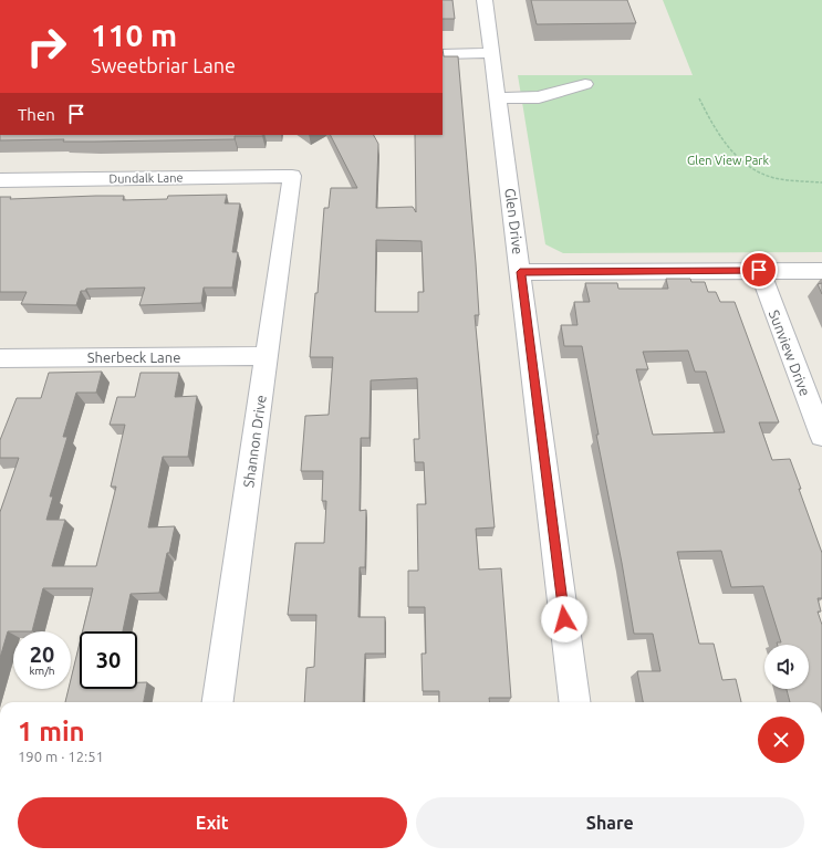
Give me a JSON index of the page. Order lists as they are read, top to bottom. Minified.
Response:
{"streets":{"street":["Dundalk Lane","Glen Drive","Sunview Drive","Sherbeck Lane","Shannon Drive"]},"crossings":[["Dundalk Lane","Shannon Drive"],["Sherbeck Lane","Shannon Drive"]],"parks":["Glen View Park"],"page":{"turn":["110 m","Sweetbriar Lane"],"then":"Then","speed":"20 km/h","limit":"30","heading":["1 min","190 m · 12:51"],"buttons":["Exit","Share"]}}
